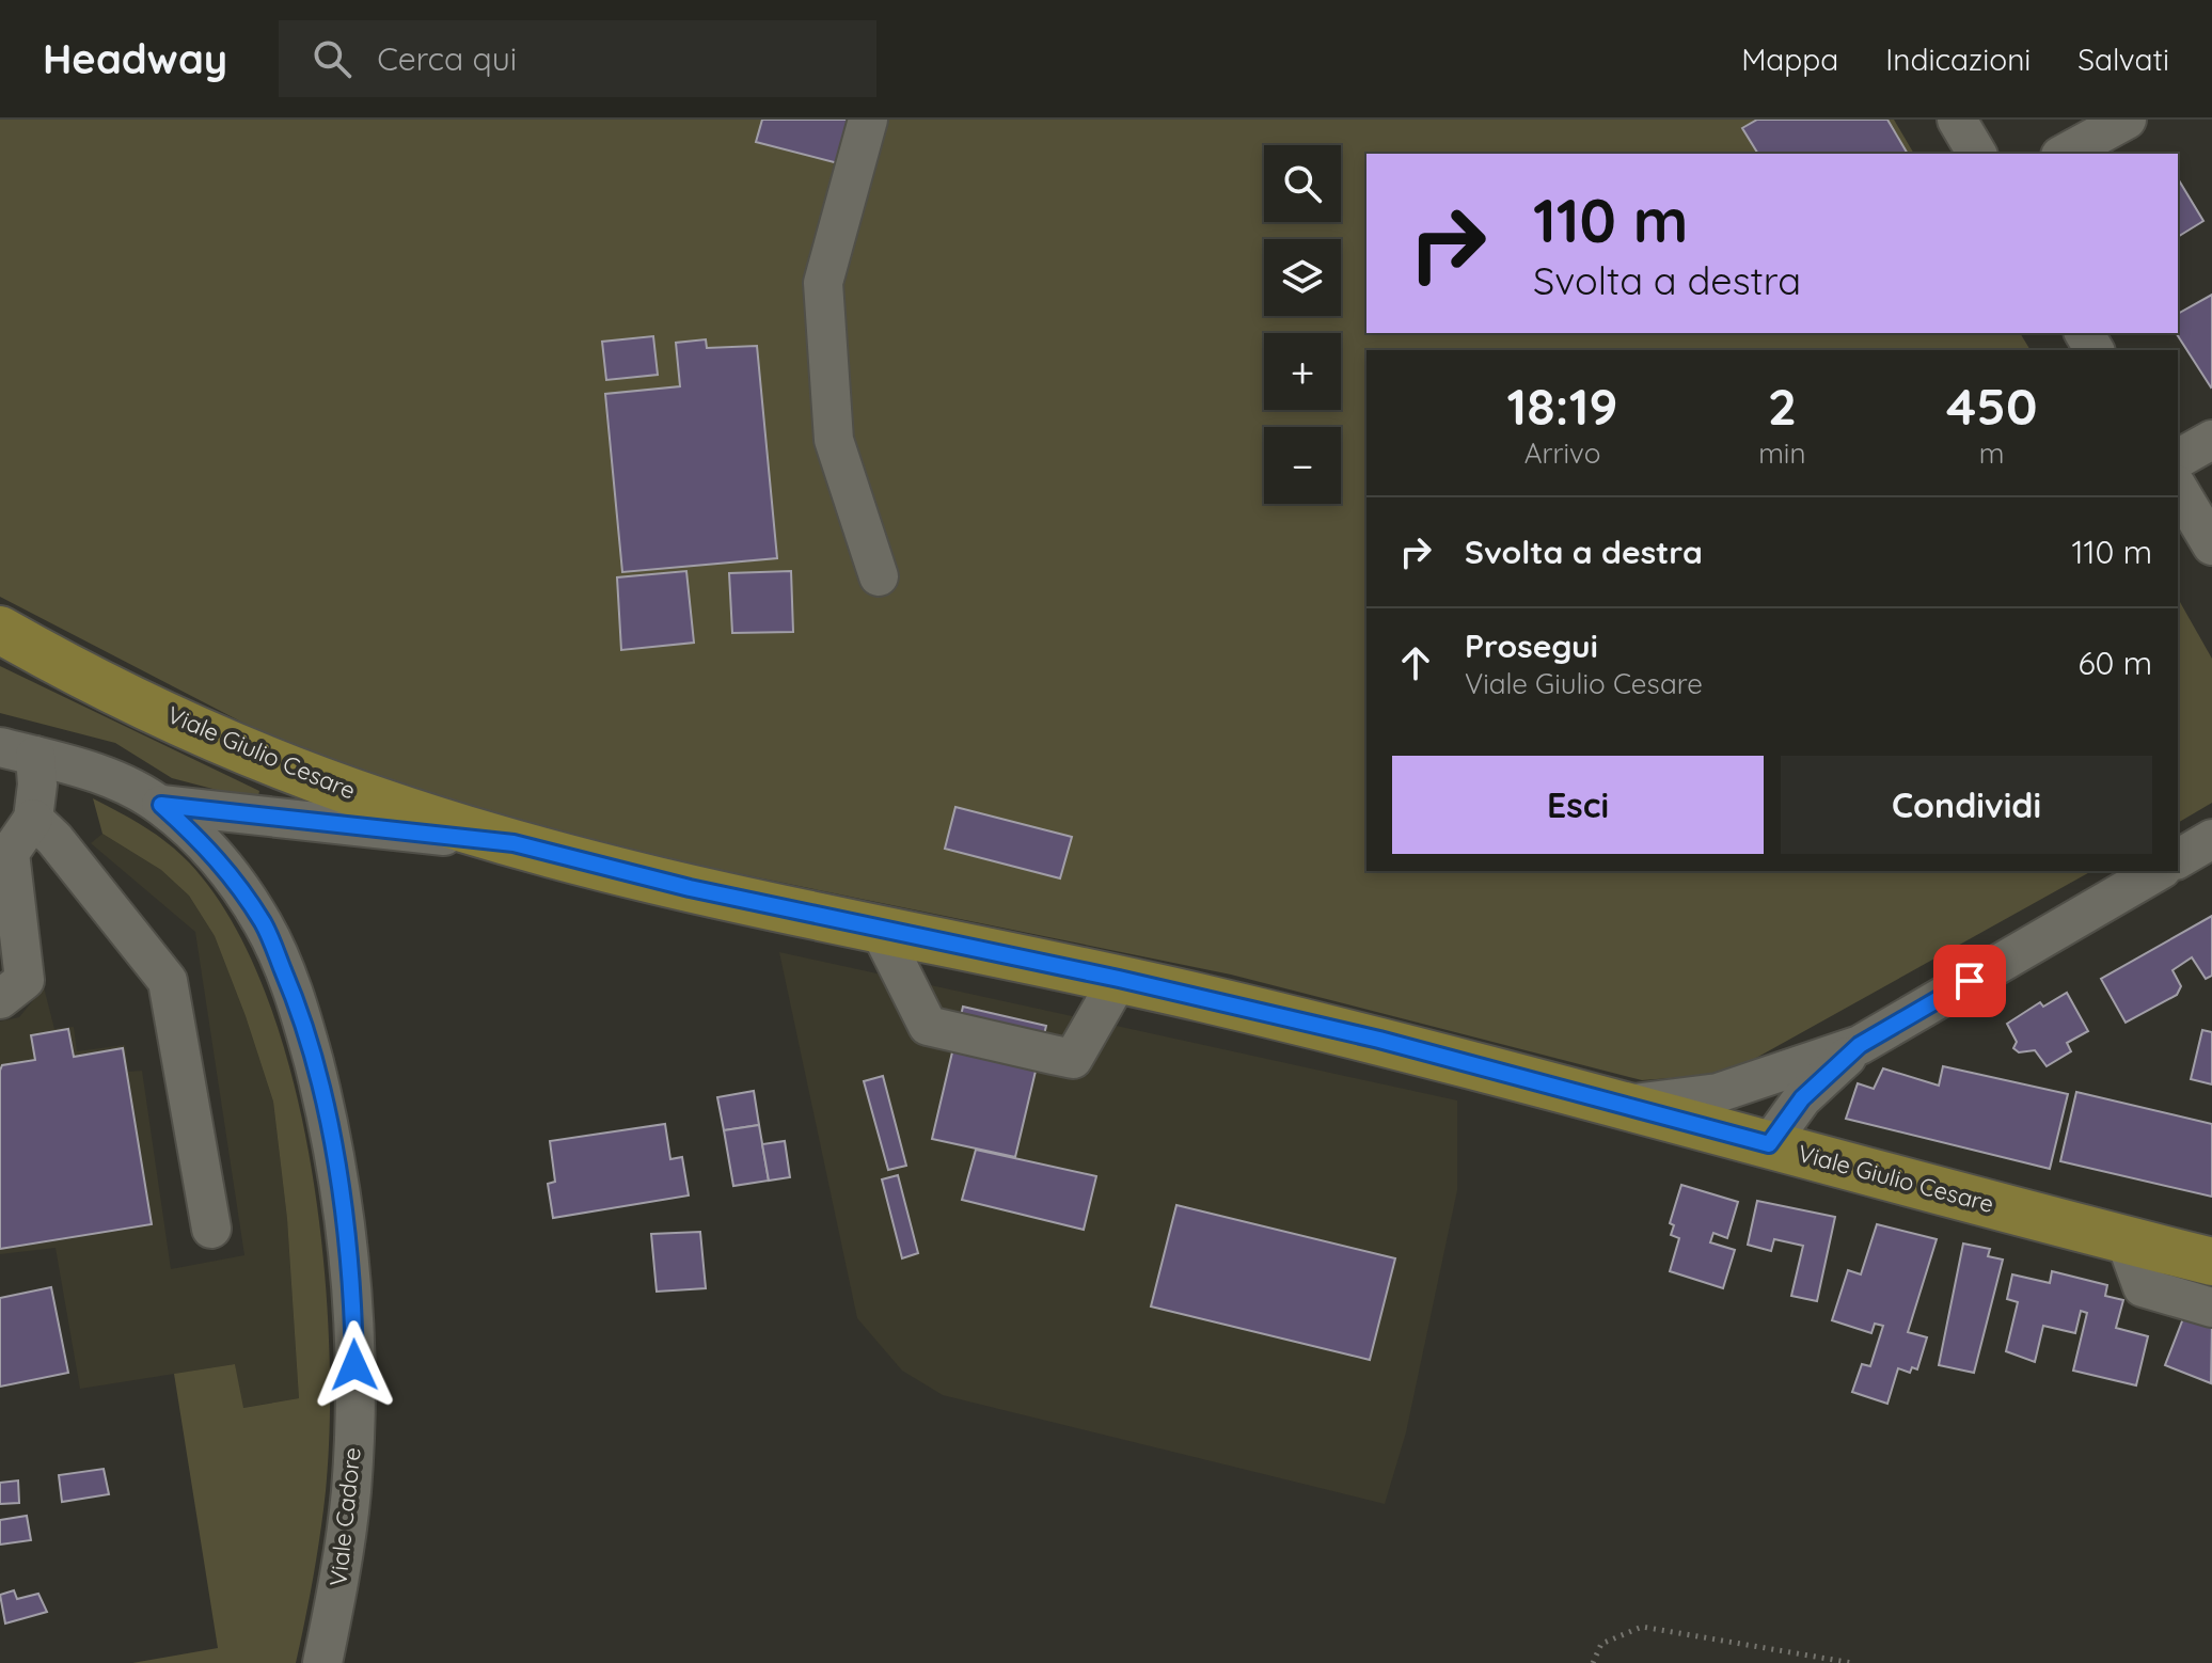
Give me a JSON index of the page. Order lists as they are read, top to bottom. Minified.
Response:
{"streets":{"main road":["Viale Giulio Cesare"],"street":["Viale Cadore"]},"page":{"header":"Headway","search":"Cerca qui","nav":["Mappa","Indicazioni","Salvati"],"map_buttons":["+","−"],"turn":["110 m","Svolta a destra"],"eta":["18:19","Arrivo","2","min","450","m"],"list":[{"name":"Svolta a destra","value":"110 m"},{"name":"Prosegui","note":"Viale Giulio Cesare","value":"60 m"}],"buttons":["Esci","Condividi"]}}
